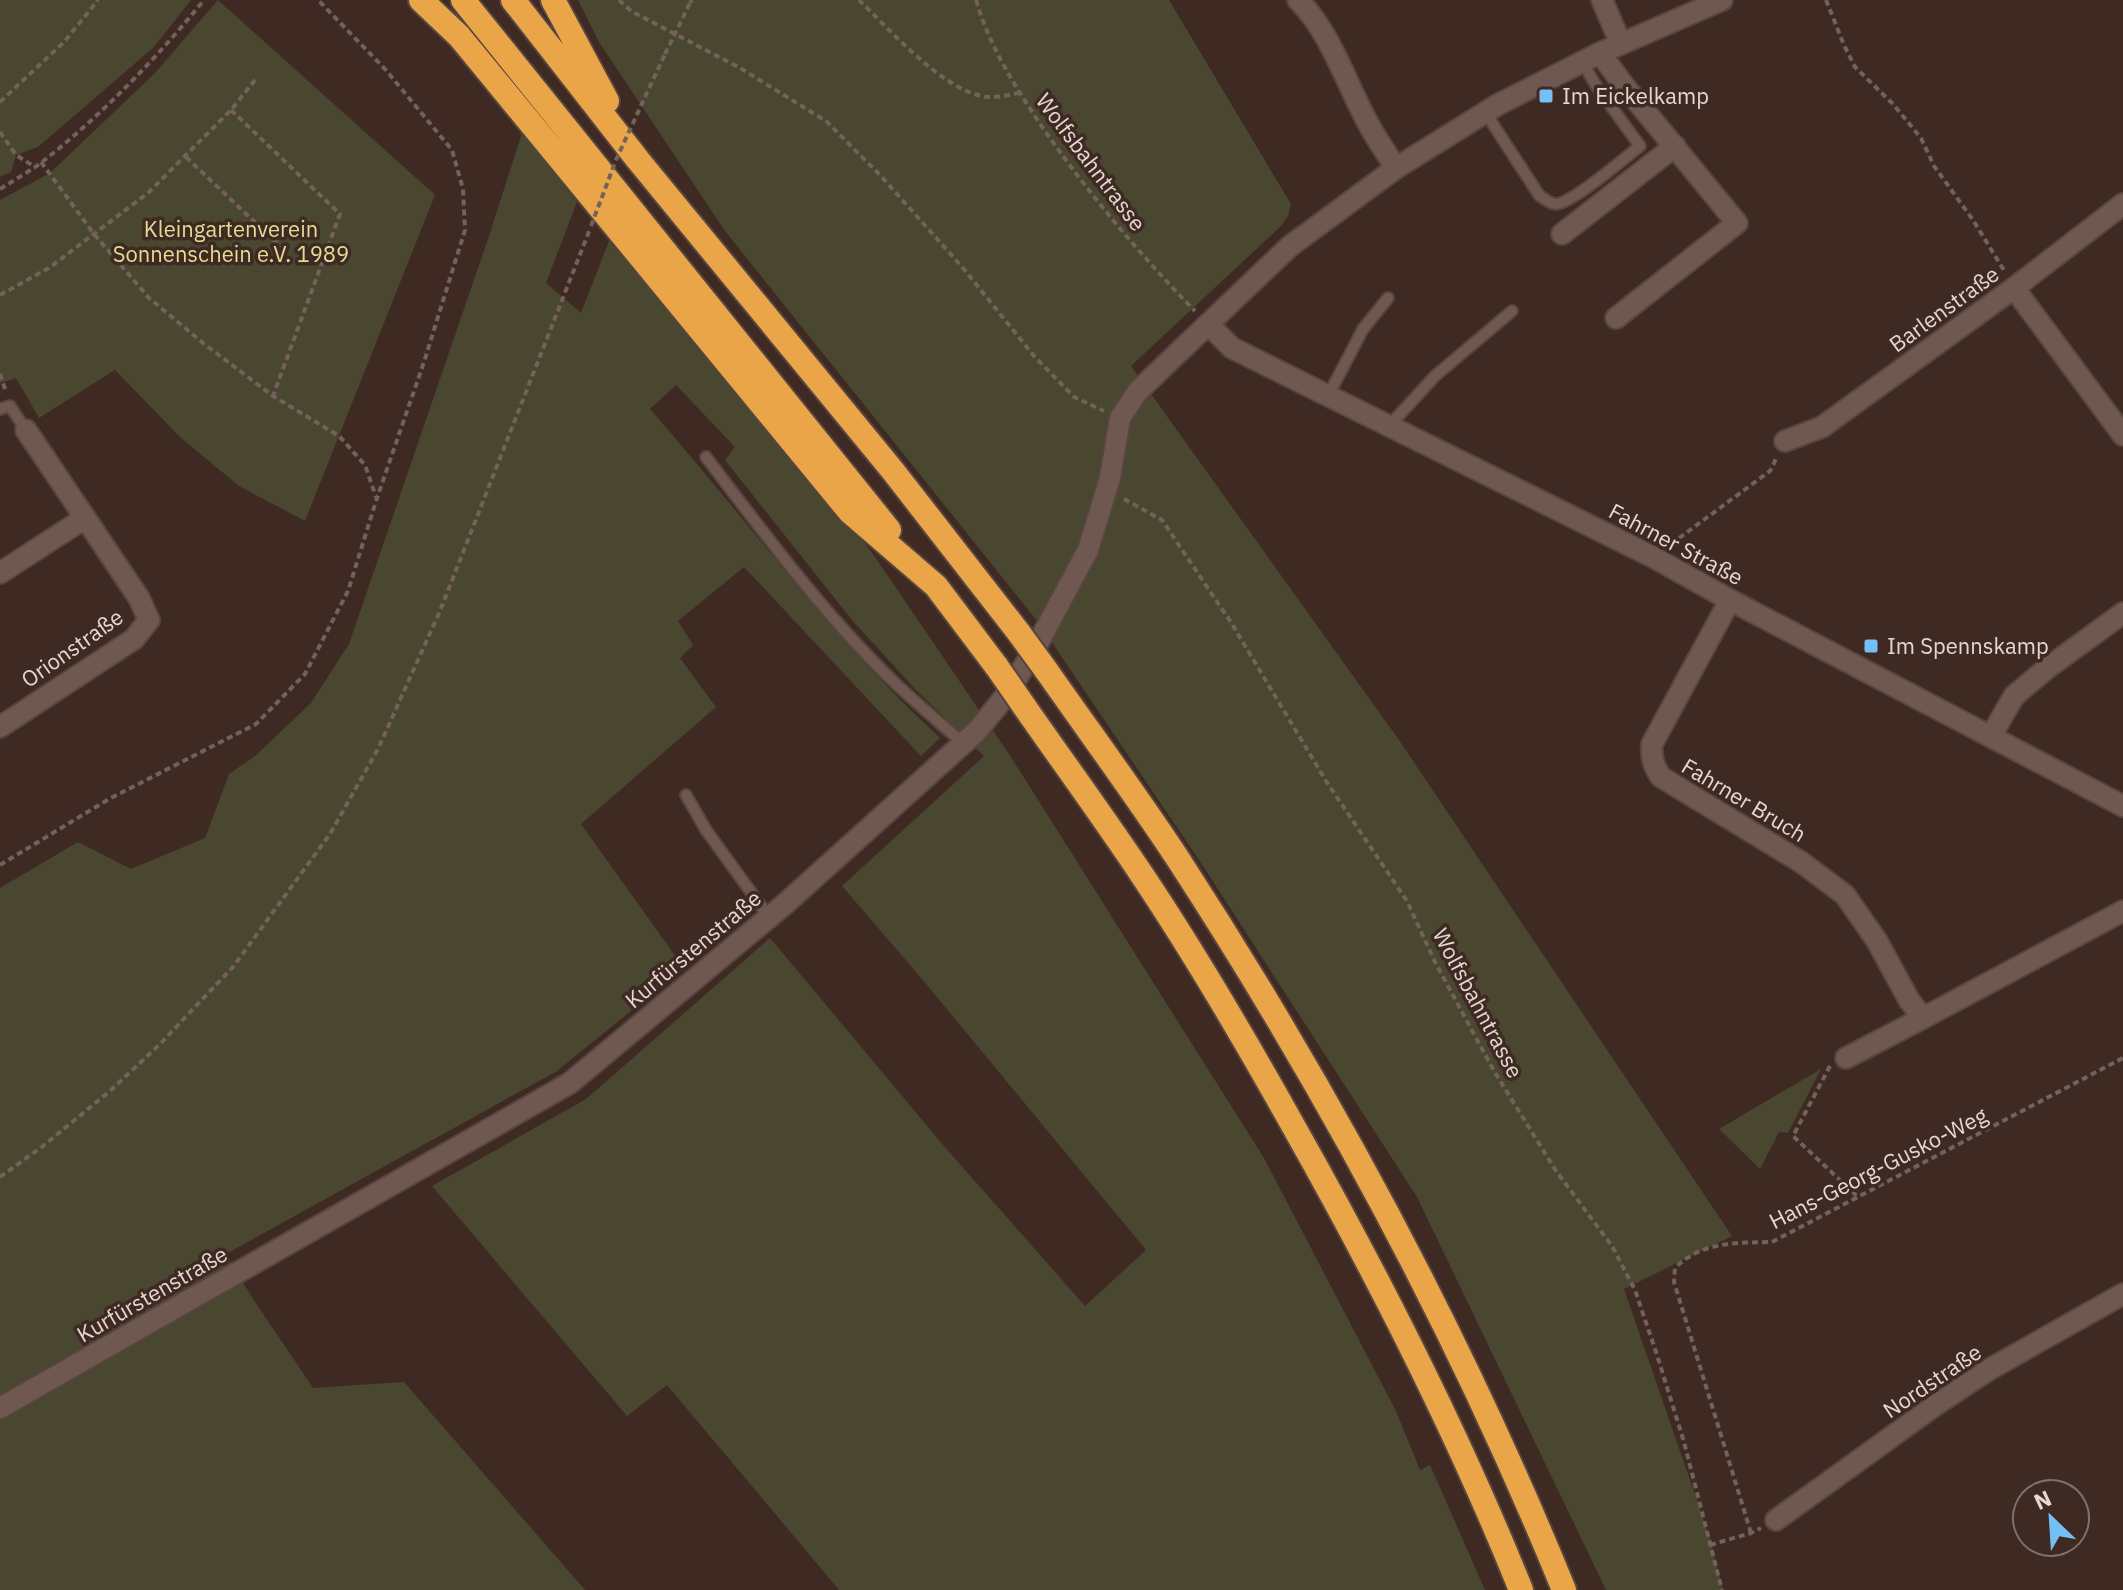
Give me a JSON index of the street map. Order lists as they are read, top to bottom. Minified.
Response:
{"streets":{"street":["Barlenstraße","Fahrner Straße","Orionstraße","Fahrner Bruch","Kurfürstenstraße","Nordstraße"],"path":["Wolfsbahntrasse","Hans-Georg-Gusko-Weg"]},"crossings":[["Wolfsbahntrasse","Fahrner Straße"],["Wolfsbahntrasse","Kurfürstenstraße"],["Fahrner Straße","Fahrner Bruch"],["Fahrner Straße","Kurfürstenstraße"]],"parks":["Kleingartenverein Sonnenschein e.V. 1989"],"places":{"transit":["Im Eickelkamp","Im Spennskamp"]},"north":"top left"}
